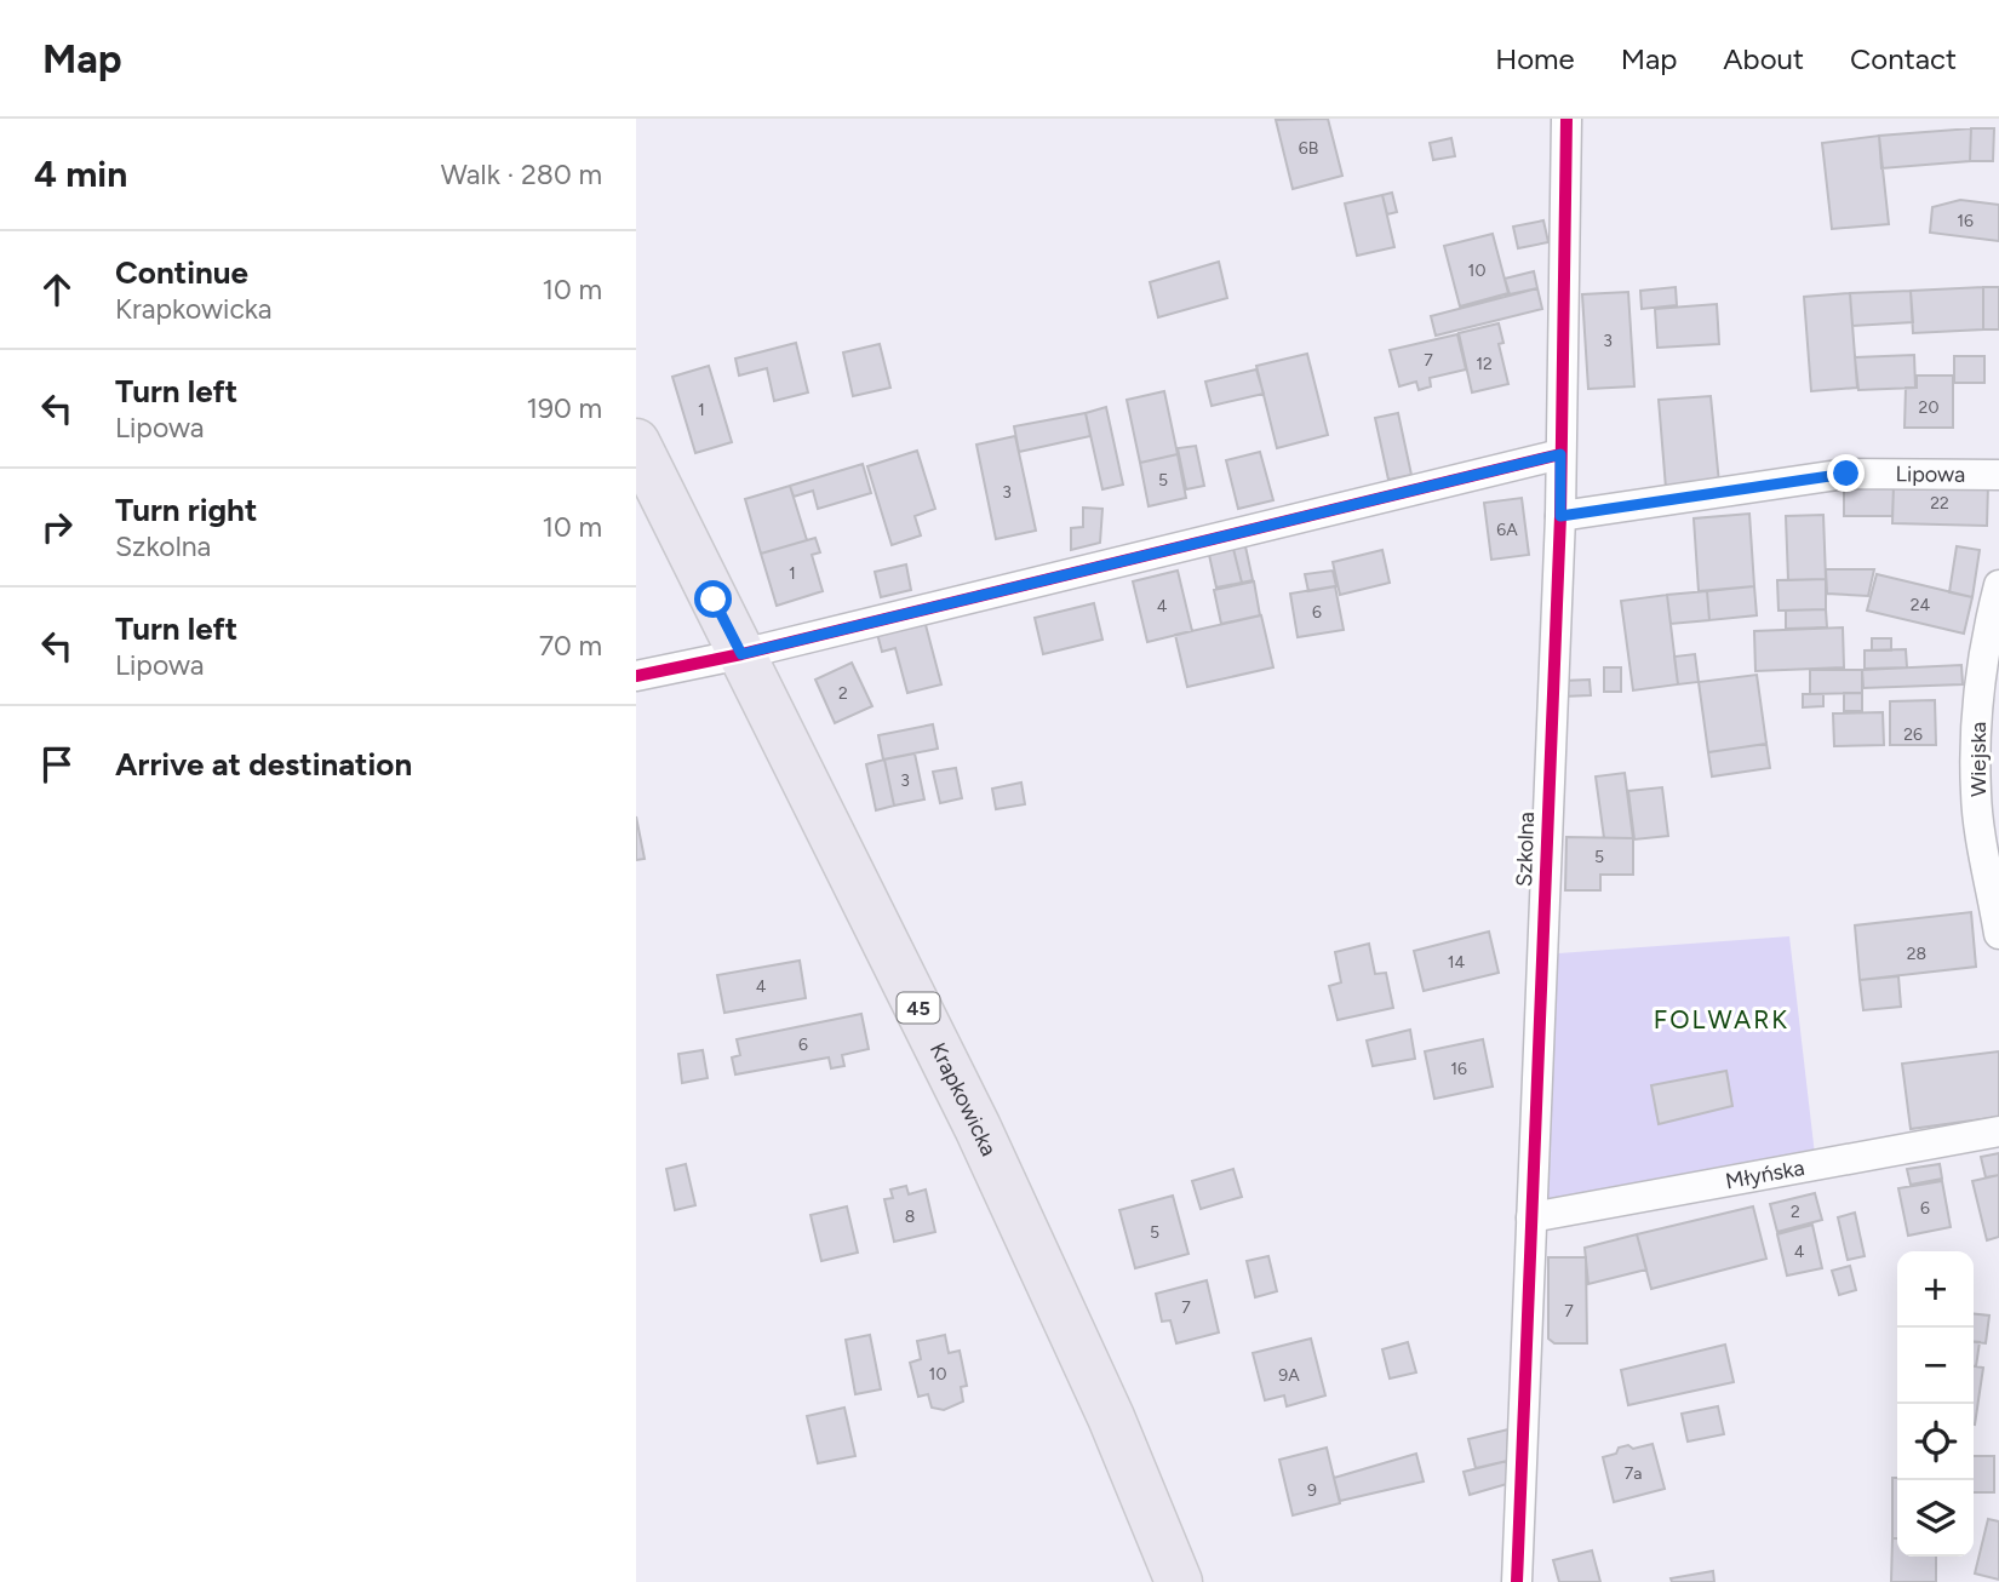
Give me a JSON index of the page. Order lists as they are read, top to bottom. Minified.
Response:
{"streets":{"main road":["45","Krapkowicka"],"street":["Lipowa","Wiejska","Szkolna","Młyńska"]},"crossings":[["Lipowa","Szkolna"],["Szkolna","Młyńska"]],"districts":["FOLWARK"],"house_numbers":["6B","16","10","3","7","12","20","1","5","3","22","6A","1","24","4","6","2","26","3","5","28","14","4","6","16","6","2","8","5","4","7","7","10","9A","7a","9"],"page":{"header":"Map","nav":["Home","Map","About","Contact"],"heading":["4 min","Walk · 280 m"],"list":[["Continue","Krapkowicka","10 m"],["Turn left","Lipowa","190 m"],["Turn right","Szkolna","10 m"],["Turn left","Lipowa","70 m"],"Arrive at destination"],"map_buttons":["+","−"]}}
